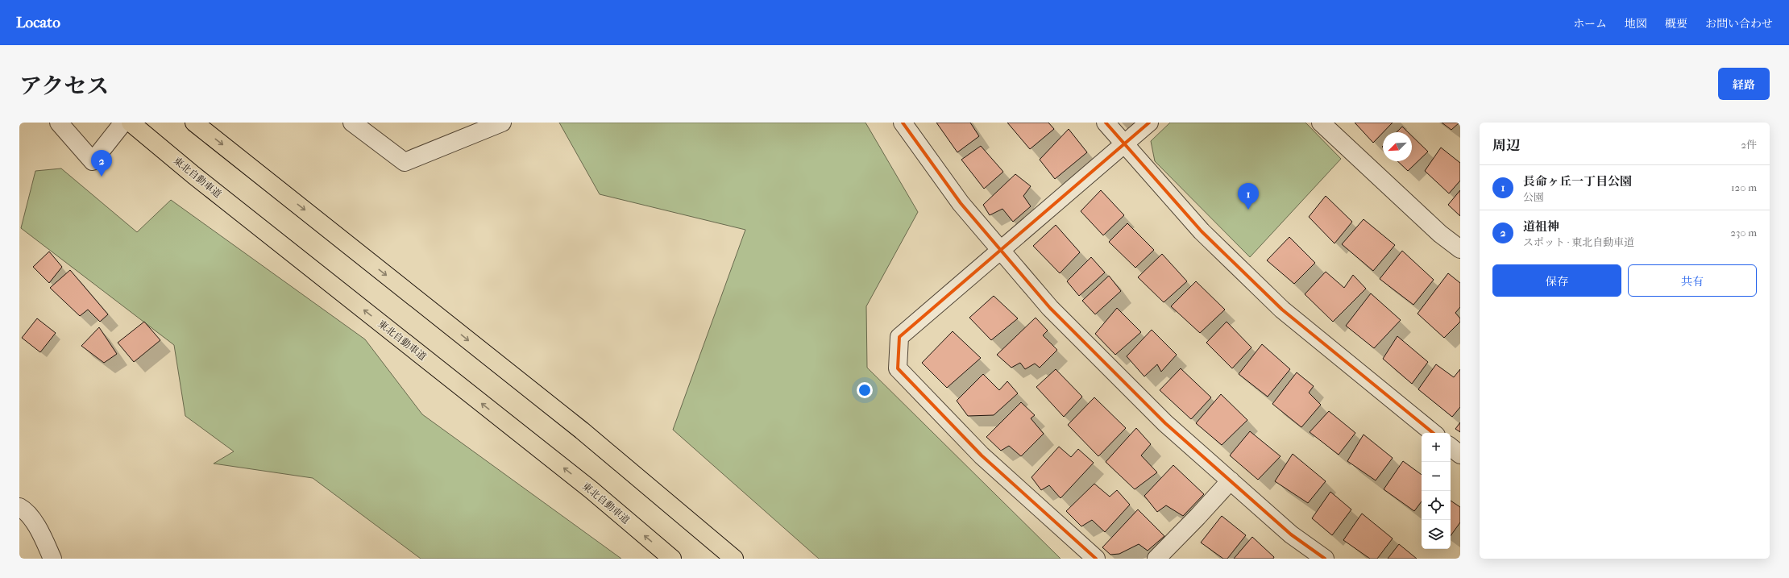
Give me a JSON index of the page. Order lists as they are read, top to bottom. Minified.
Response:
{"streets":{"highway":["東北自動車道"]},"north":"bottom left","page":{"header":"Locato","nav":["ホーム","地図","概要","お問い合わせ"],"title":"アクセス","buttons":["経路",["保存","共有"]],"heading":["周辺","2件"],"pins":["2","1"],"list":[{"mark":"1","name":"長命ヶ丘一丁目公園","note":"公園","value":"120 m"},{"mark":"2","name":"道祖神","note":"スポット · 東北自動車道","value":"230 m"}],"map_buttons":["+","−"]}}
